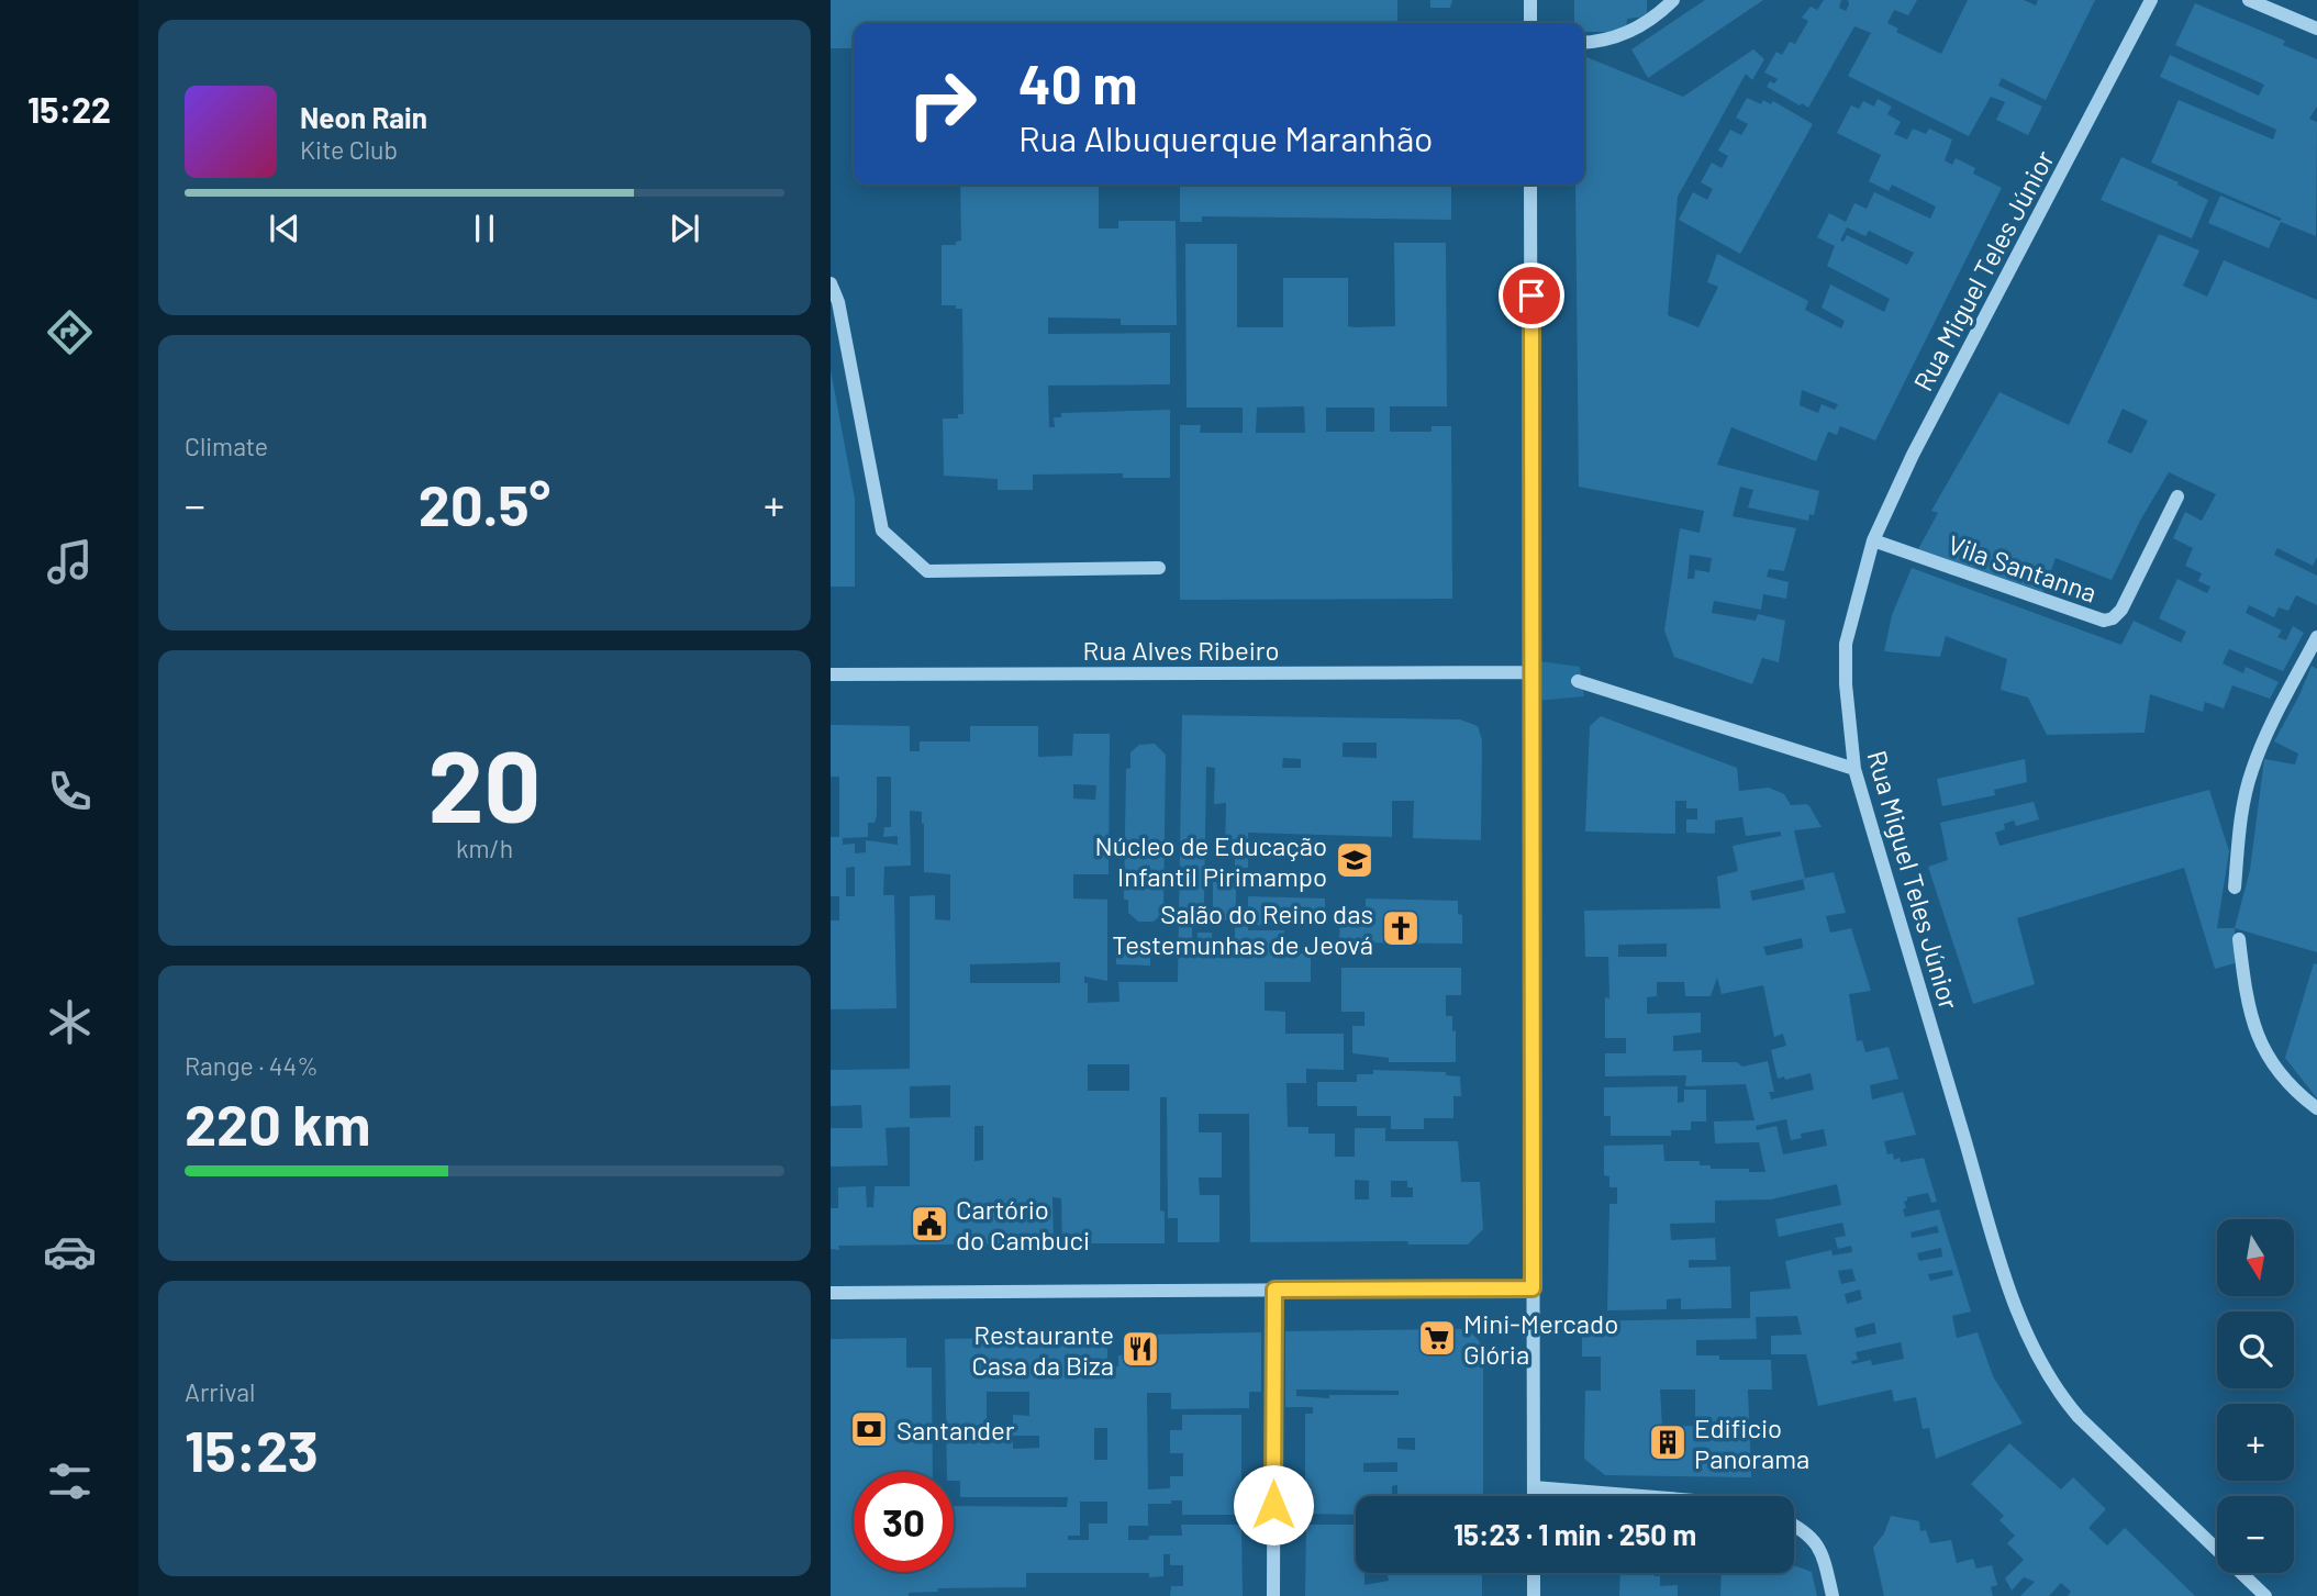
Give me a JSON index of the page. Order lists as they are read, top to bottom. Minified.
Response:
{"streets":{"street":["Rua Miguel Teles Júnior","Vila Santanna","Rua Alves Ribeiro"]},"crossings":[["Rua Miguel Teles Júnior","Vila Santanna"]],"places":{"school or university":["Núcleo de Educação Infantil Pirimampo"],"church":["Salão do Reino das Testemunhas de Jeová"],"public building":["Cartório do Cambuci"],"supermarket":["Mini-Mercado Glória"],"restaurant":["Restaurante Casa da Biza"],"bank":["Santander"],"building":["Edificio Panorama"]},"north":"bottom","page":{"tabs":"15:22","turn":["40 m","Rua Albuquerque Maranhão"],"song":["Neon Rain","Kite Club"],"tile":["Climate",["20","km/h"],["Range · 44%","220 km"],["Arrival","15:23"]],"heat":["−","20.5°","+"],"map_buttons":["+","−"],"limit":"30","trip":"15:23 · 1 min · 250 m"}}
